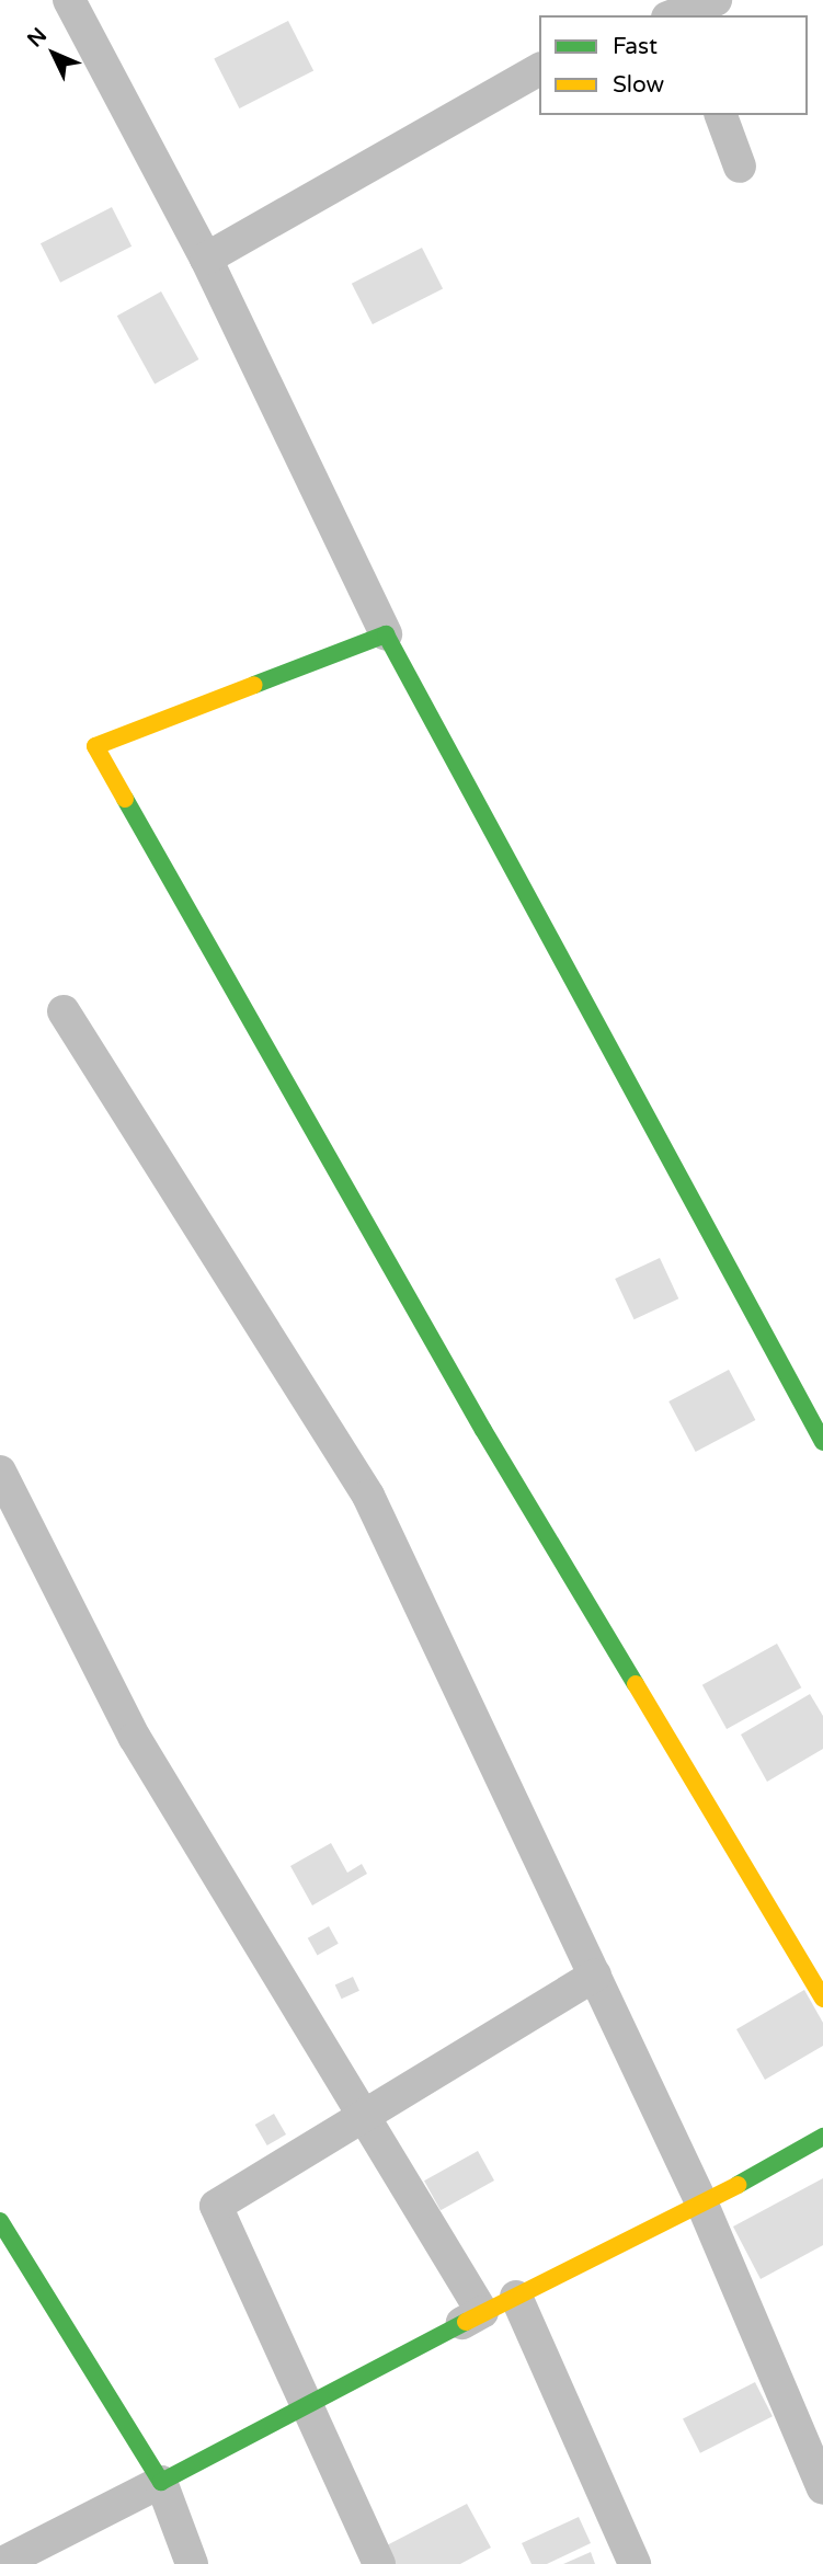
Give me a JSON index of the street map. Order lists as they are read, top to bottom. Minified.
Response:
{"legend":["Fast","Slow"],"north":"top left"}
